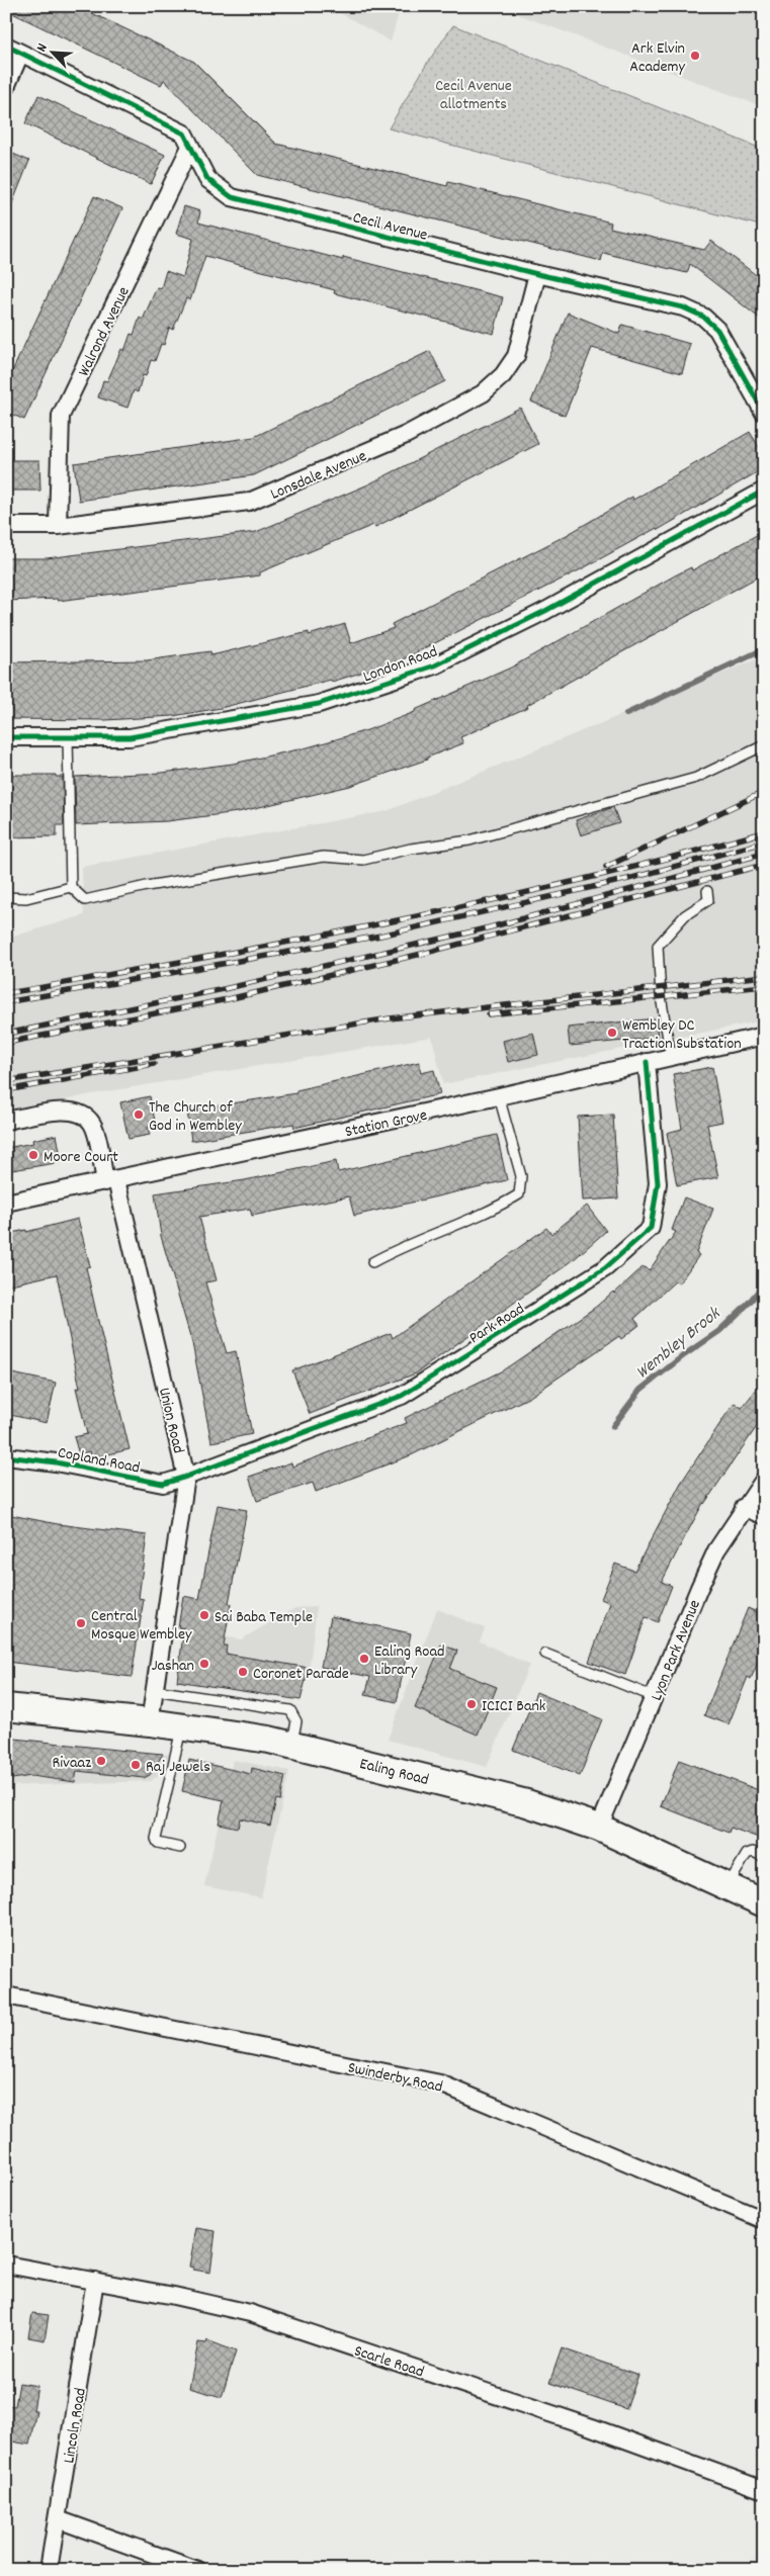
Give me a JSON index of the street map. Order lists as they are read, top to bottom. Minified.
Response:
{"streets":{"main road":["Ealing Road"],"street":["Cecil Avenue","Walrond Avenue","Lonsdale Avenue","London Road","Station Grove","Park Road","Union Road","Copland Road","Lyon Park Avenue","Swinderby Road","Scarle Road","Lincoln Road"]},"crossings":[["Cecil Avenue","Walrond Avenue"],["Cecil Avenue","Lonsdale Avenue"],["Walrond Avenue","Lonsdale Avenue"],["Station Grove","Park Road"],["Station Grove","Union Road"],["Park Road","Union Road"],["Park Road","Copland Road"],["Union Road","Copland Road"],["Union Road","Ealing Road"],["Lyon Park Avenue","Ealing Road"],["Scarle Road","Lincoln Road"]],"water":["Wembley Brook"],"parks":["Cecil Avenue allotments"],"places":["Ark Elvin Academy","Wembley DC Traction Substation","The Church of God in Wembley","Moore Court","Sai Baba Temple","Central Mosque Wembley","Ealing Road Library","Jashan","Coronet Parade","ICICI Bank","Rivaaz","Raj Jewels"],"north":"top left"}
